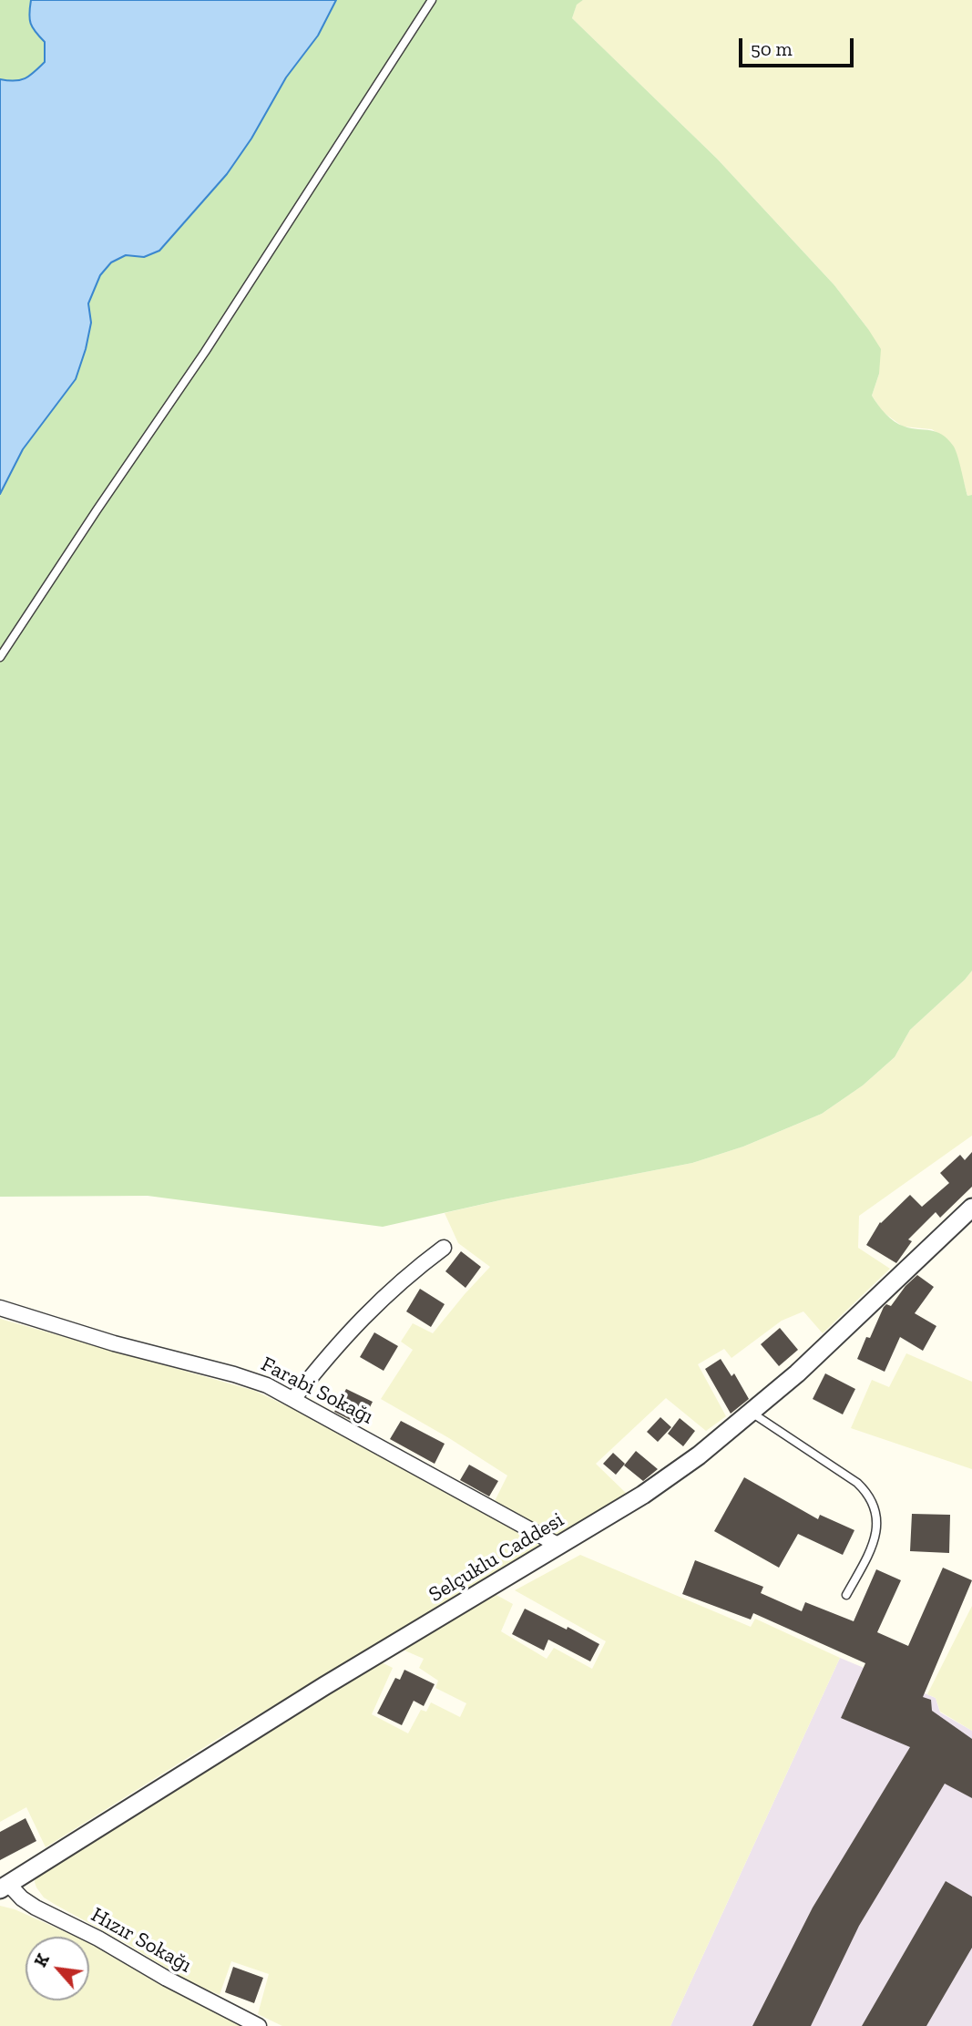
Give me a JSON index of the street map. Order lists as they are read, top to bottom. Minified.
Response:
{"streets":{"street":["Farabi Sokağı","Selçuklu Caddesi","Hızır Sokağı"]},"crossings":[["Farabi Sokağı","Selçuklu Caddesi"],["Selçuklu Caddesi","Hızır Sokağı"]],"scale_bar":"50 m","north":"top left"}
